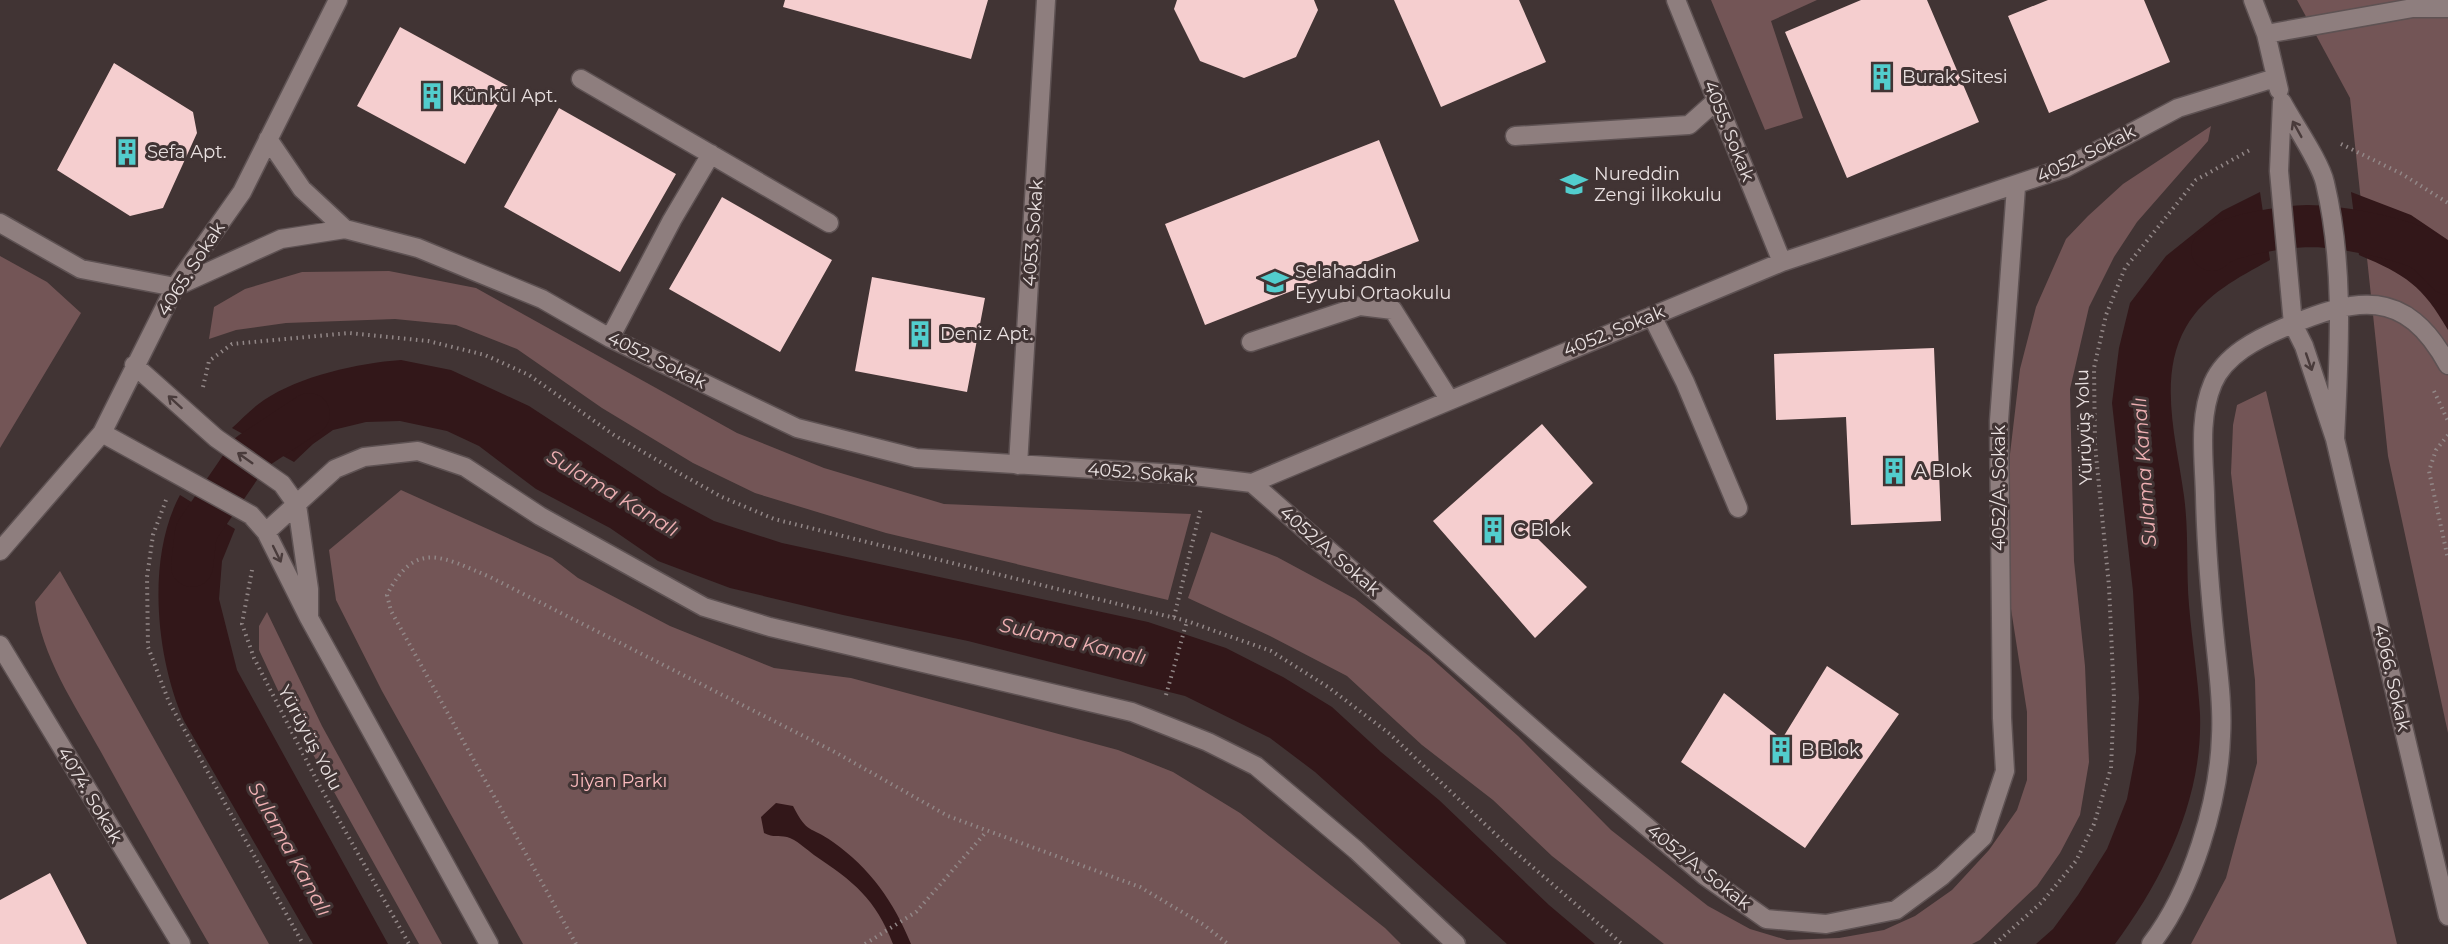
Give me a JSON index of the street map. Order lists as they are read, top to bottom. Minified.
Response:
{"streets":{"street":["4055. Sokak","4052. Sokak","4053. Sokak","4065. Sokak","4052/A. Sokak","4066. Sokak","4074. Sokak"],"path":["Yürüyüş Yolu"]},"crossings":[["4055. Sokak","4052. Sokak"],["4052. Sokak","4053. Sokak"],["4052. Sokak","4065. Sokak"],["4052. Sokak","4052/A. Sokak"],["4052. Sokak","4066. Sokak"],["Yürüyüş Yolu","4066. Sokak"]],"water":["Sulama Kanalı"],"parks":["Jiyan Parkı"],"places":{"building":["Burak Sitesi","Künkül Apt.","Sefa Apt.","Deniz Apt.","A Blok","C Blok","B Blok"],"school or university":["Nureddin Zengi İlkokulu","Selahaddin Eyyubi Ortaokulu"]}}
